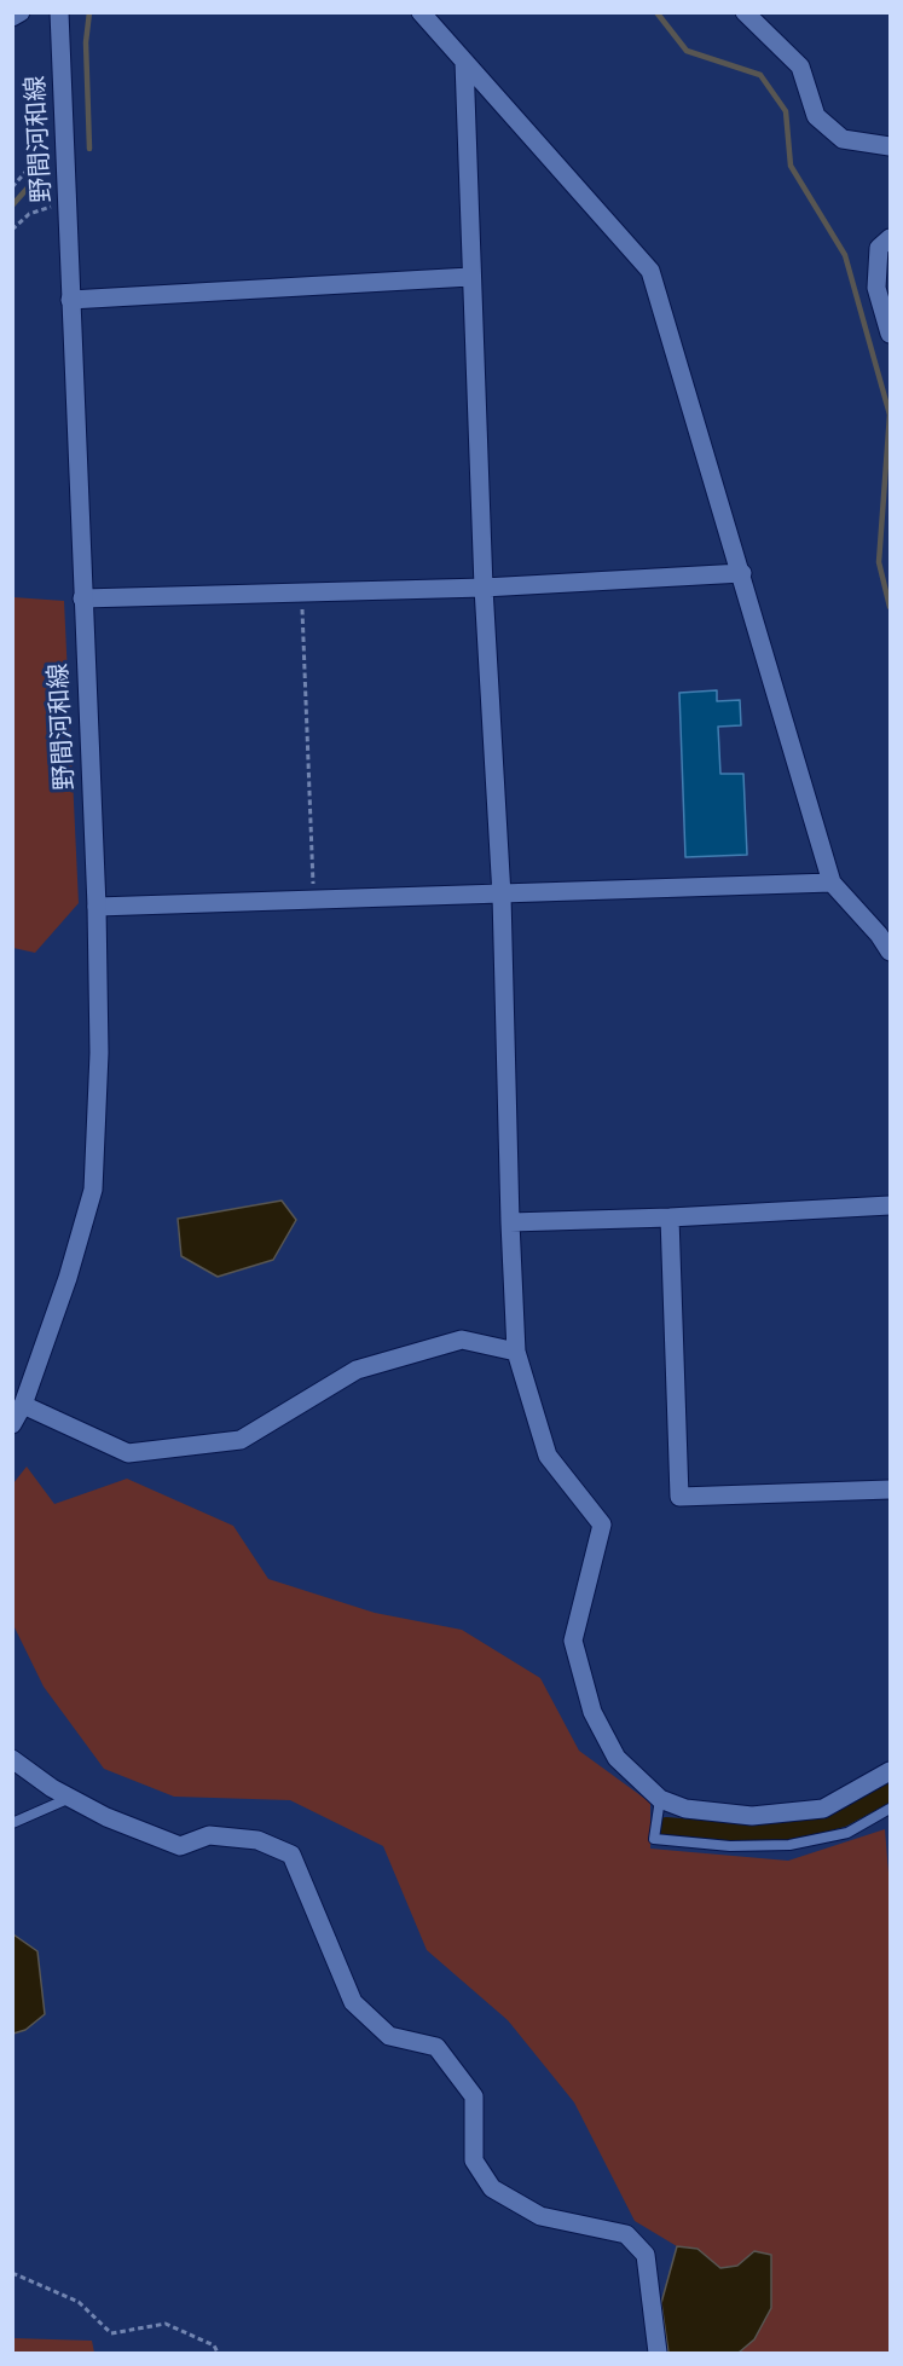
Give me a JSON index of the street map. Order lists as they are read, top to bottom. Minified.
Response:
{"streets":{"street":["野間河和線"]}}
